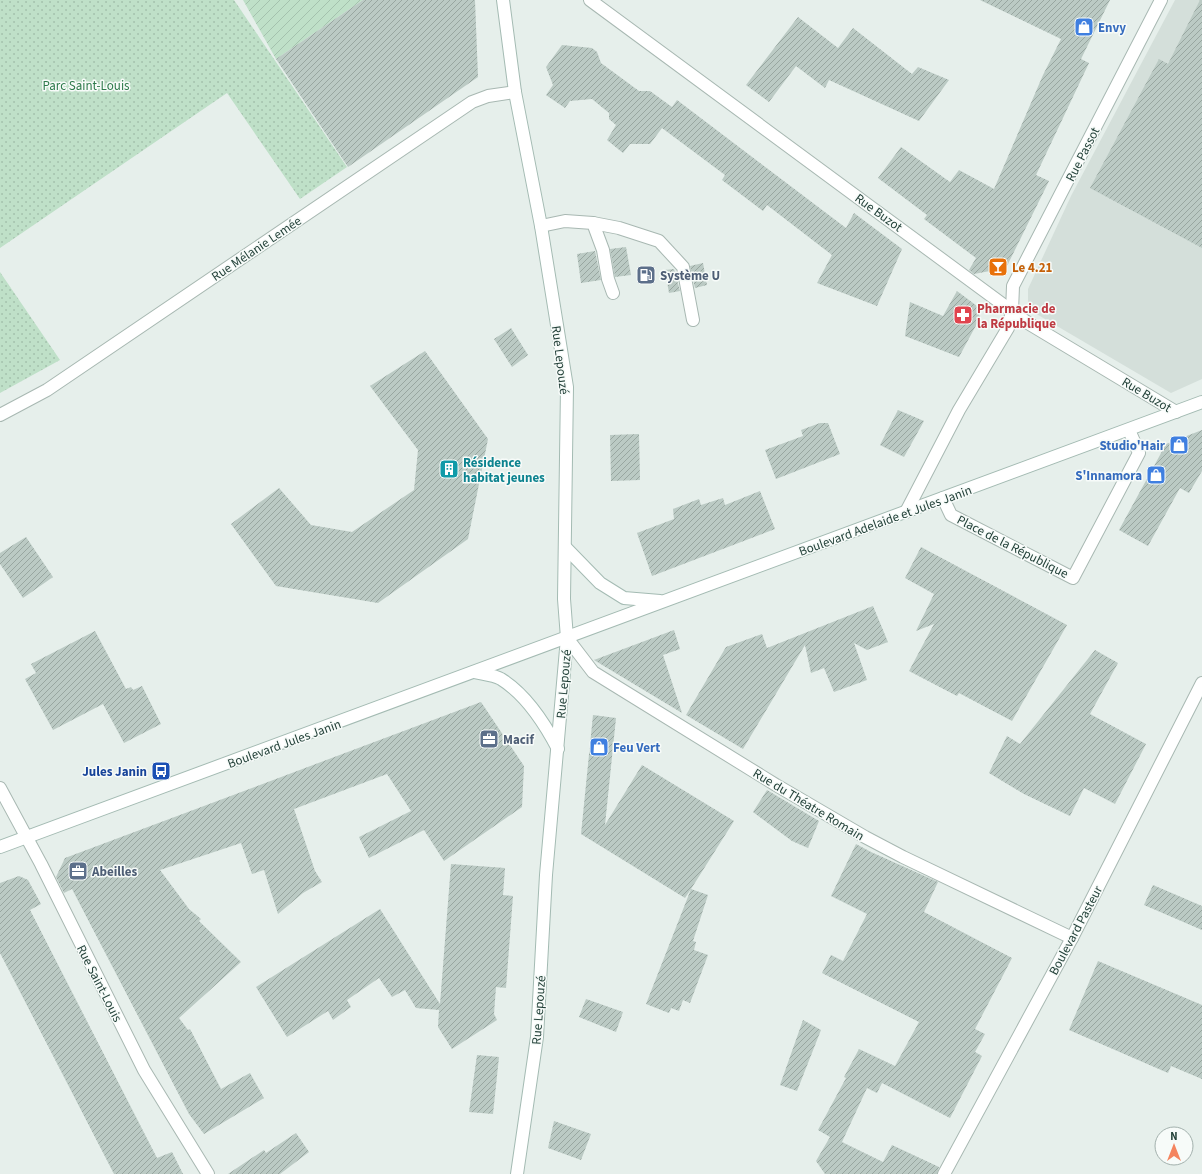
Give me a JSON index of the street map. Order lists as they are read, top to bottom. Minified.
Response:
{"streets":{"street":["Rue Passot","Rue Buzot","Rue Mélanie Lemée","Rue Lepouzé","Boulevard Adelaide et Jules Janin","Place de la République","Boulevard Jules Janin","Rue du Théatre Romain","Boulevard Pasteur","Rue Saint-Louis"]},"crossings":[["Rue Passot","Rue Buzot"],["Rue Buzot","Boulevard Adelaide et Jules Janin"],["Rue Mélanie Lemée","Rue Lepouzé"],["Rue Lepouzé","Boulevard Adelaide et Jules Janin"],["Rue Lepouzé","Boulevard Jules Janin"],["Rue Lepouzé","Rue du Théatre Romain"],["Boulevard Adelaide et Jules Janin","Place de la République"],["Boulevard Adelaide et Jules Janin","Boulevard Jules Janin"],["Boulevard Adelaide et Jules Janin","Rue du Théatre Romain"],["Boulevard Jules Janin","Rue du Théatre Romain"],["Boulevard Jules Janin","Rue Saint-Louis"],["Rue du Théatre Romain","Boulevard Pasteur"]],"parks":["Parc Saint-Louis"],"places":{"shop":["Envy","Studio'Hair","S'Innamora","Feu Vert"],"bar":["Le 4.21"],"fuel station":["Système U"],"pharmacy":["Pharmacie de la République"],"building":["Résidence habitat jeunes"],"office":["Macif","Abeilles"],"bus stop":["Jules Janin"]},"north":"top"}
